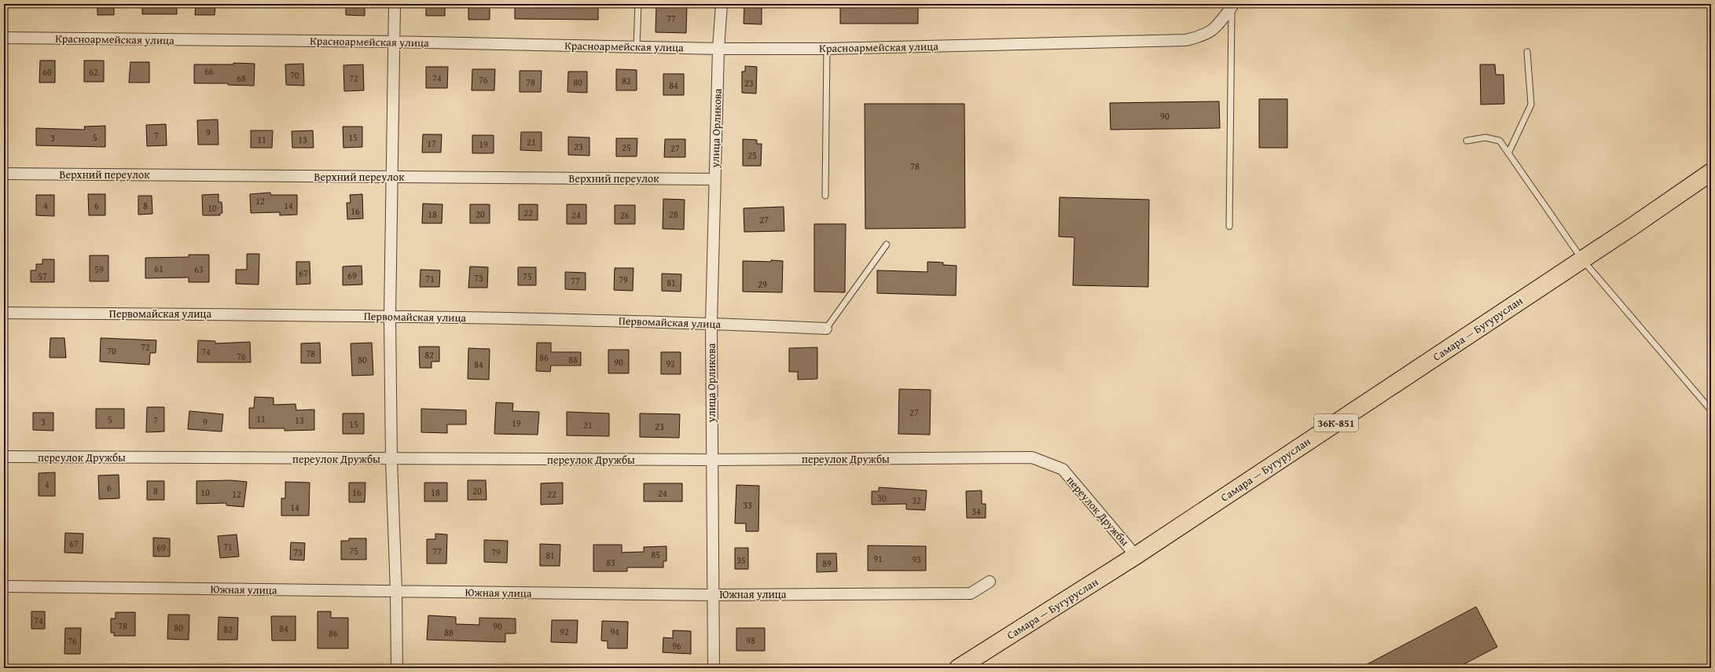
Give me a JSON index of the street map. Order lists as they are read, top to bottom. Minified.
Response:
{"streets":{"main road":["Самара — Бугуруслан","36К-851"],"street":["Красноармейская улица","улица Орликова","Верхний переулок","Первомайская улица","переулок Дружбы","Южная улица"]},"crossings":[["Красноармейская улица","улица Орликова"],["улица Орликова","Верхний переулок"],["улица Орликова","Первомайская улица"],["улица Орликова","переулок Дружбы"],["улица Орликова","Южная улица"],["Самара — Бугуруслан","переулок Дружбы"]],"house_numbers":["77","66","60","62","70","68","72","74","76","82","78","80","23","84","90","9","7","5","15","3","11","13","21","17","19","23","25","27","25","78","12","4","6","8","14","10","16","22","18","20","28","24","26","27","61","59","63","67","69","57","75","73","71","79","77","81","29","72","70","74","78","82","76","86","80","88","90","92","84","27","11","5","7","13","3","9","19","15","21","23","4","6","8","20","10","16","18","24","12","22","30","32","33","14","34","67","71","69","75","77","73","79","85","81","91","93","35","83","89","74","78","90","80","84","82","92","94","88","86","98","76","96"]}
